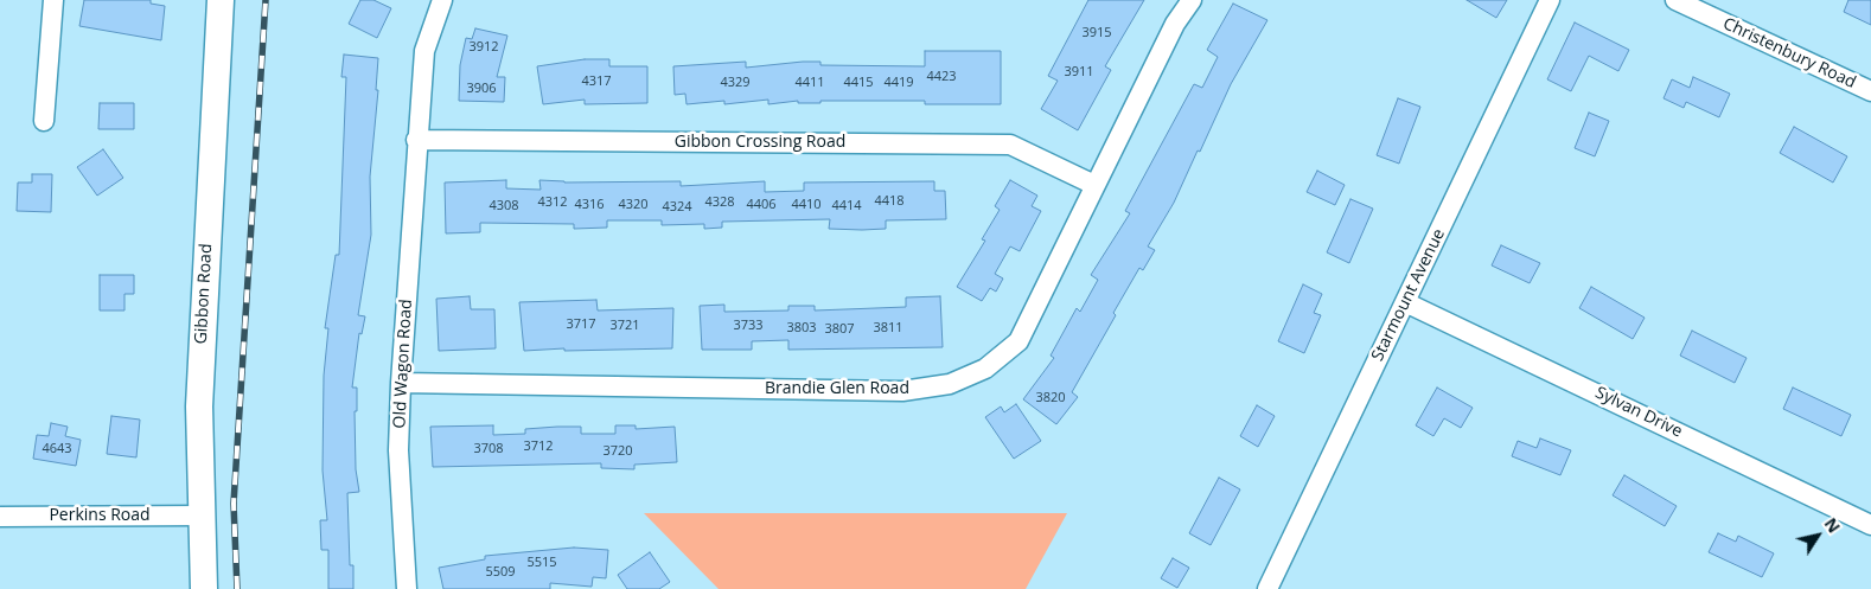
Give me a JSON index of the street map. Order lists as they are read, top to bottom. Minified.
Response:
{"streets":{"main road":["Gibbon Road"],"street":["Christenbury Road","Gibbon Crossing Road","Starmount Avenue","Old Wagon Road","Brandie Glen Road","Sylvan Drive","Perkins Road"]},"crossings":[["Gibbon Crossing Road","Old Wagon Road"],["Gibbon Crossing Road","Brandie Glen Road"],["Gibbon Road","Perkins Road"],["Starmount Avenue","Sylvan Drive"],["Old Wagon Road","Brandie Glen Road"]],"house_numbers":["3915","3912","3911","4423","4317","4329","4411","4415","4419","3906","4418","4312","4328","4316","4320","4406","4410","4308","4414","4324","3717","3721","3733","3803","3811","3807","3820","3712","4643","3708","3720","5515","5509"],"north":"top right"}
